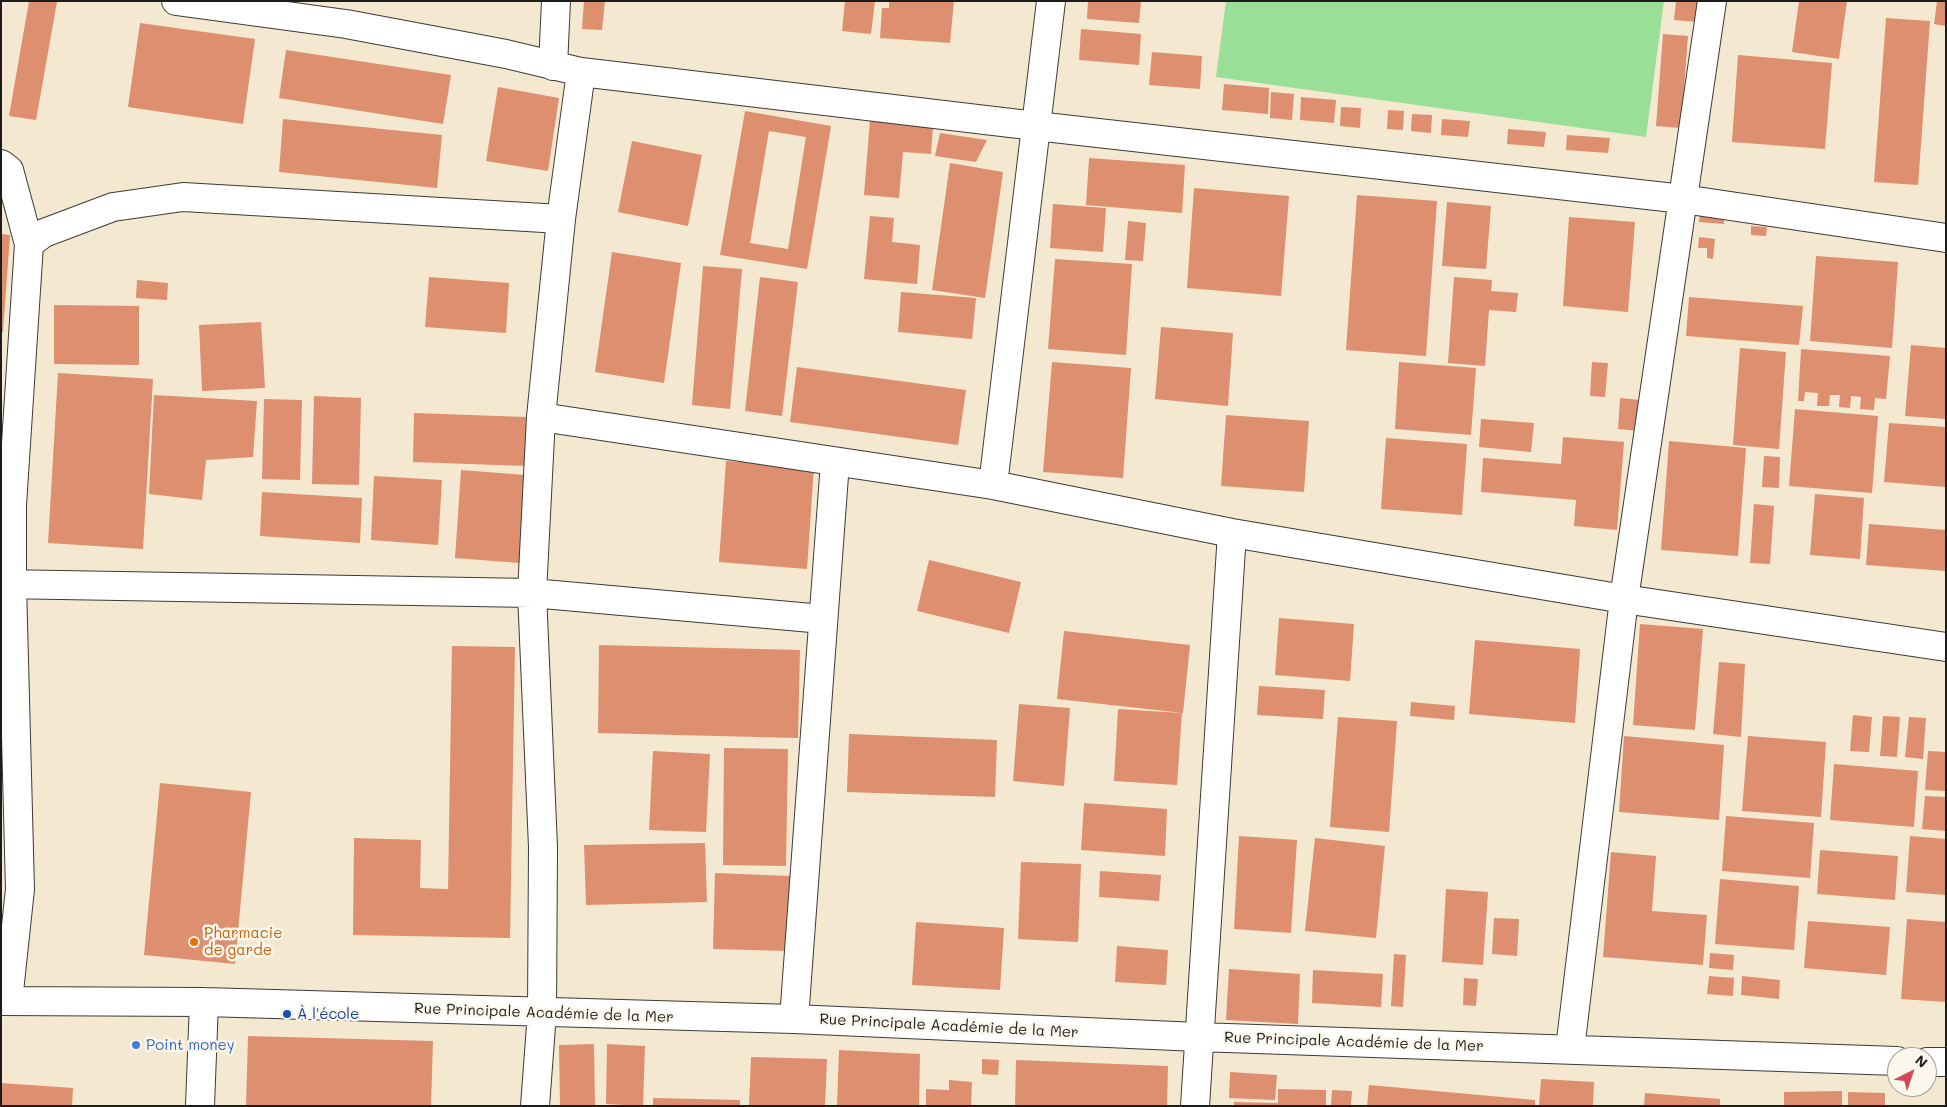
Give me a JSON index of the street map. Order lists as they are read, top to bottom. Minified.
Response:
{"streets":{"street":["Rue Principale Académie de la Mer"]},"places":["Pharmacie de garde","À l'école","Point money"],"north":"top right"}
